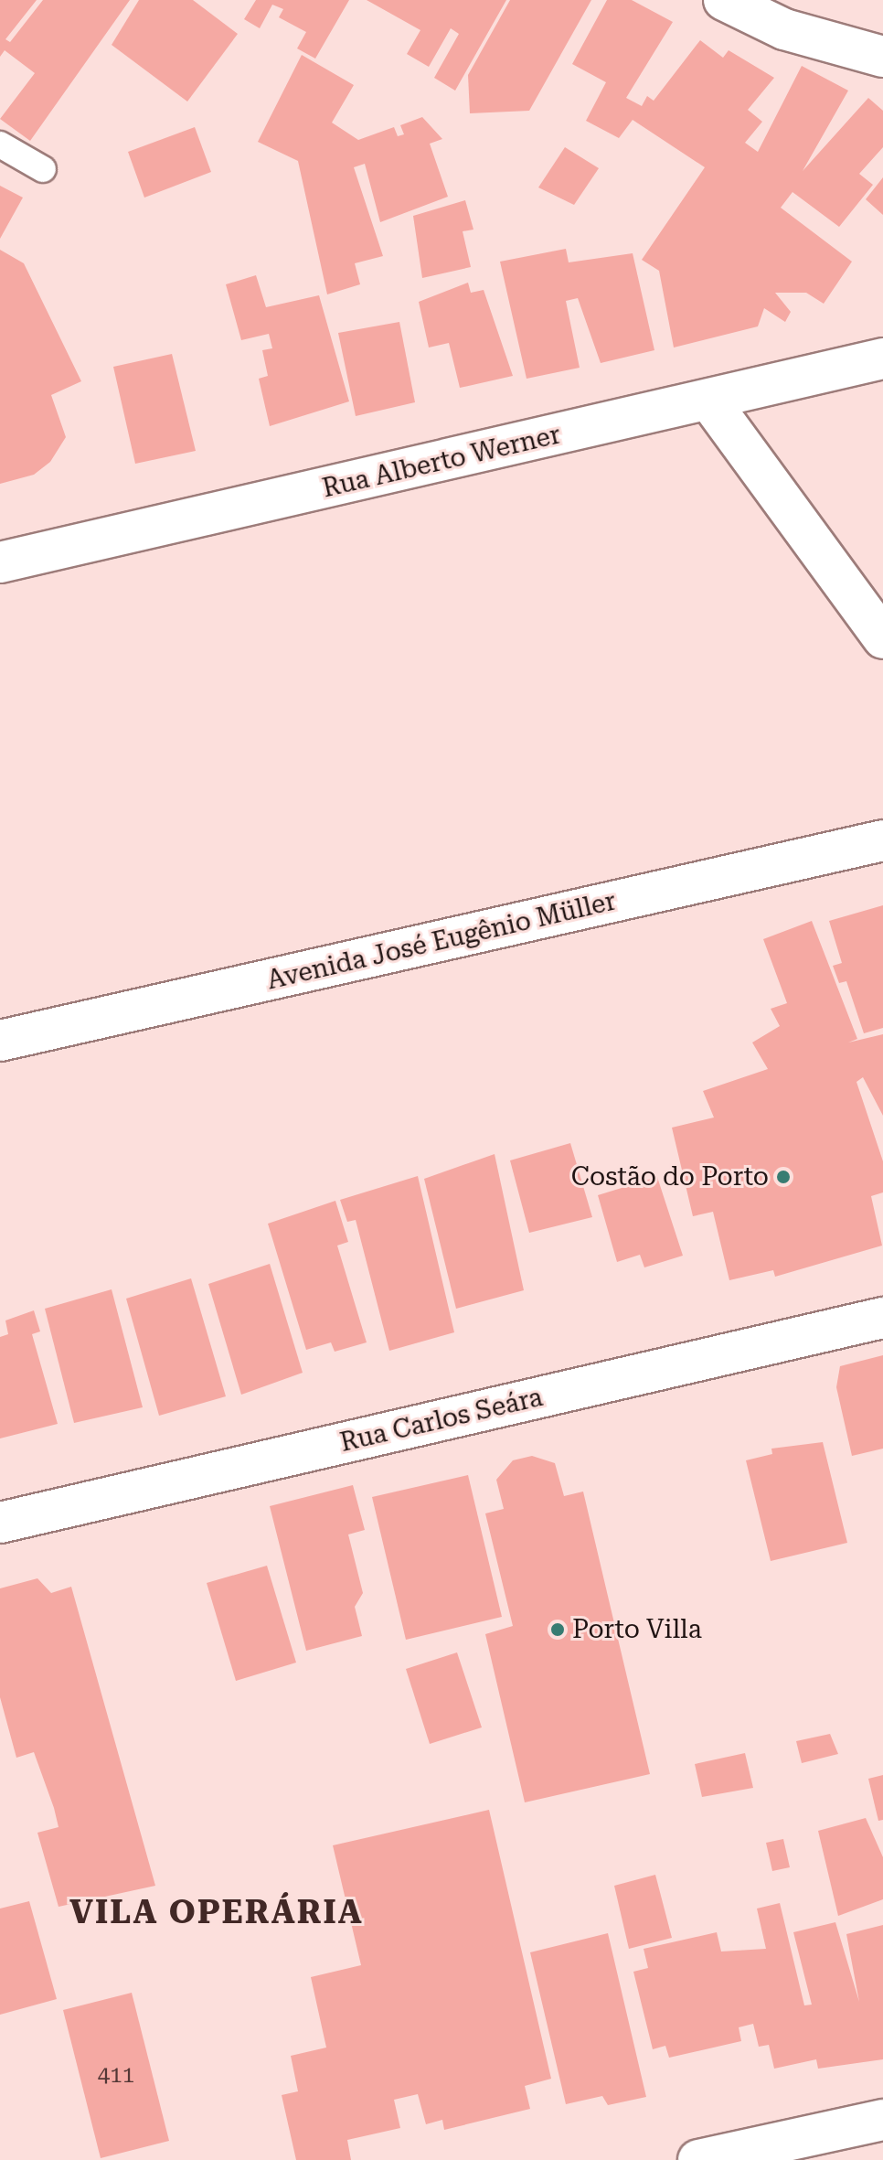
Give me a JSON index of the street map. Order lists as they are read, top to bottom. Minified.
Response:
{"streets":{"main road":["Rua Alberto Werner","Avenida José Eugênio Müller","Rua Carlos Seára"]},"districts":["VILA OPERÁRIA"],"places":["Costão do Porto","Porto Villa"],"house_numbers":["411"]}
